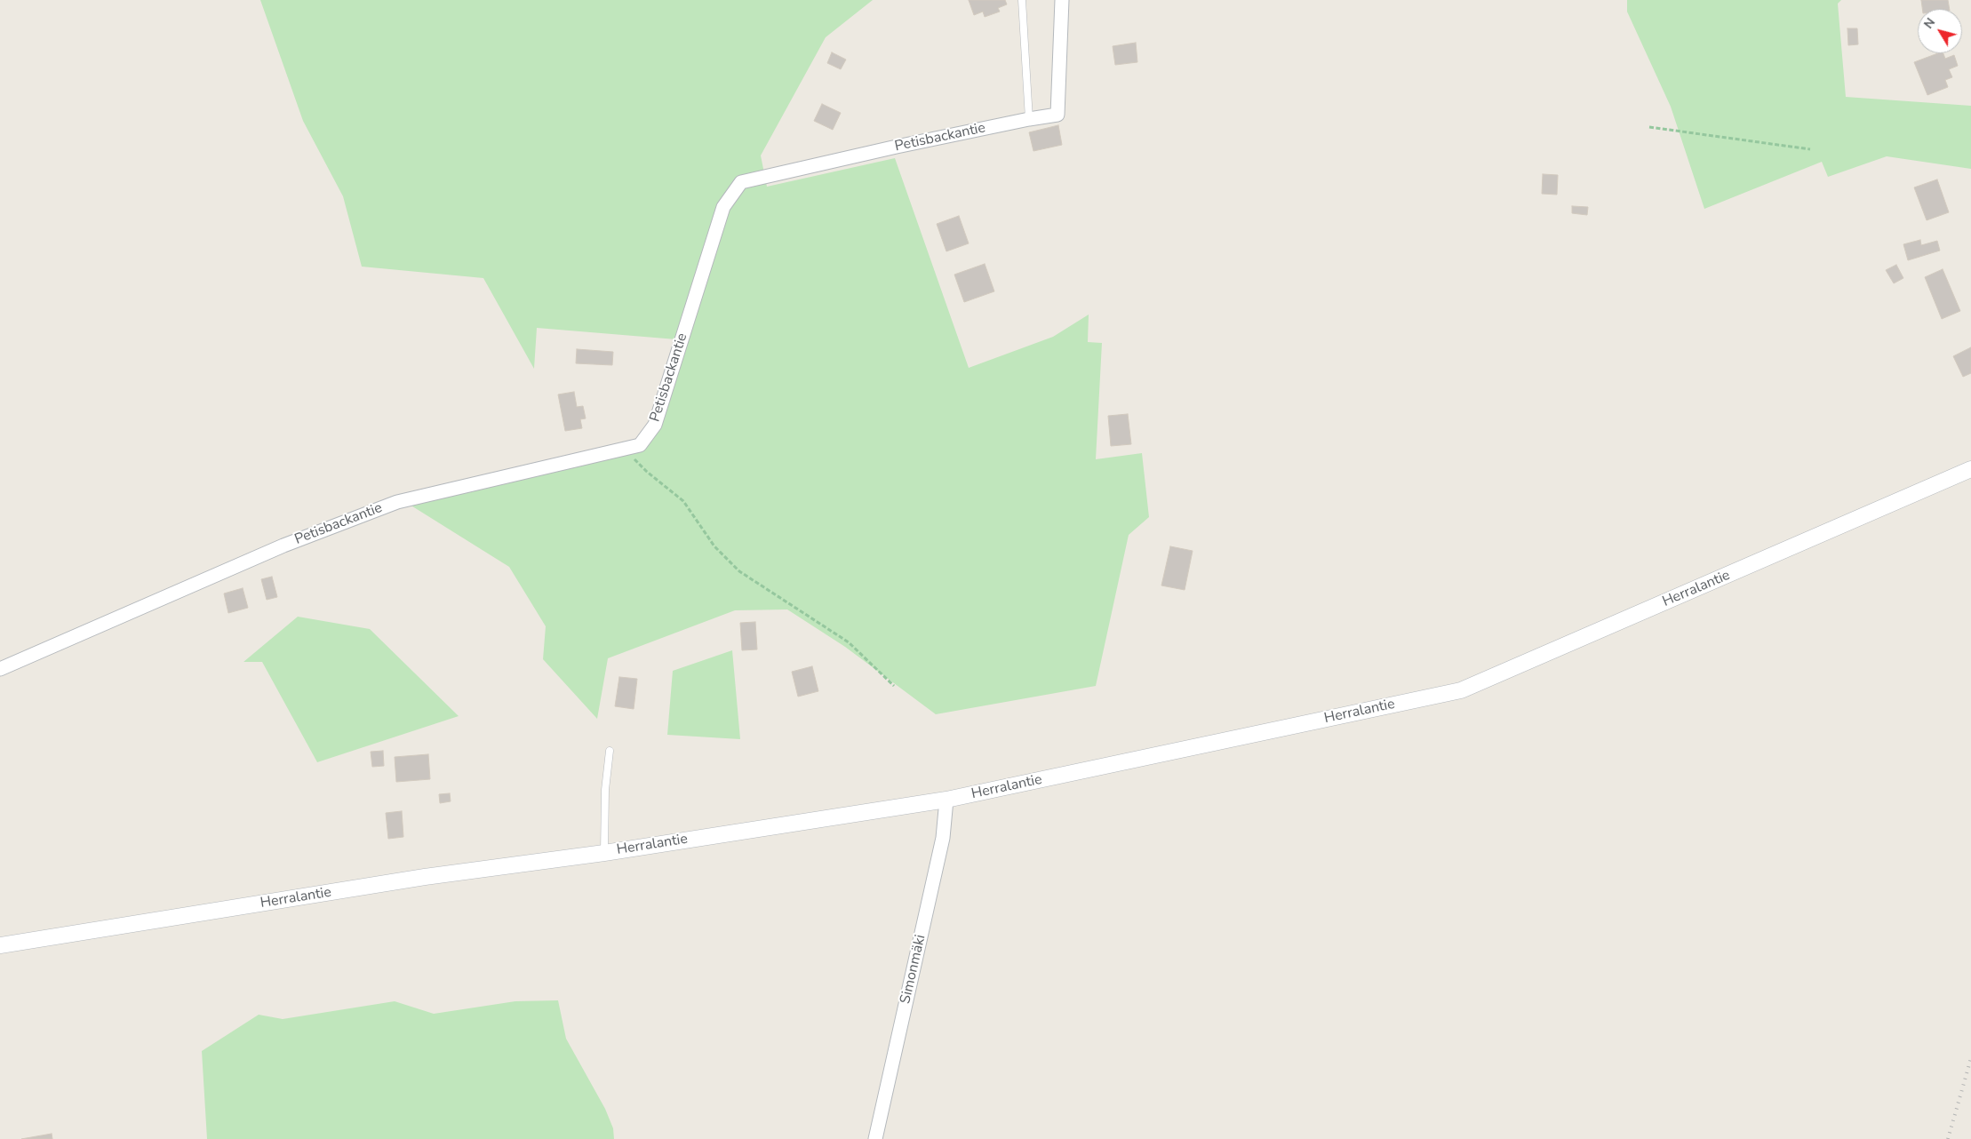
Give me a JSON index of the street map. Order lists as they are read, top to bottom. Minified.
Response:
{"streets":{"street":["Petisbackantie","Herralantie","Simonmäki"]},"crossings":[["Herralantie","Simonmäki"]],"north":"top left"}
